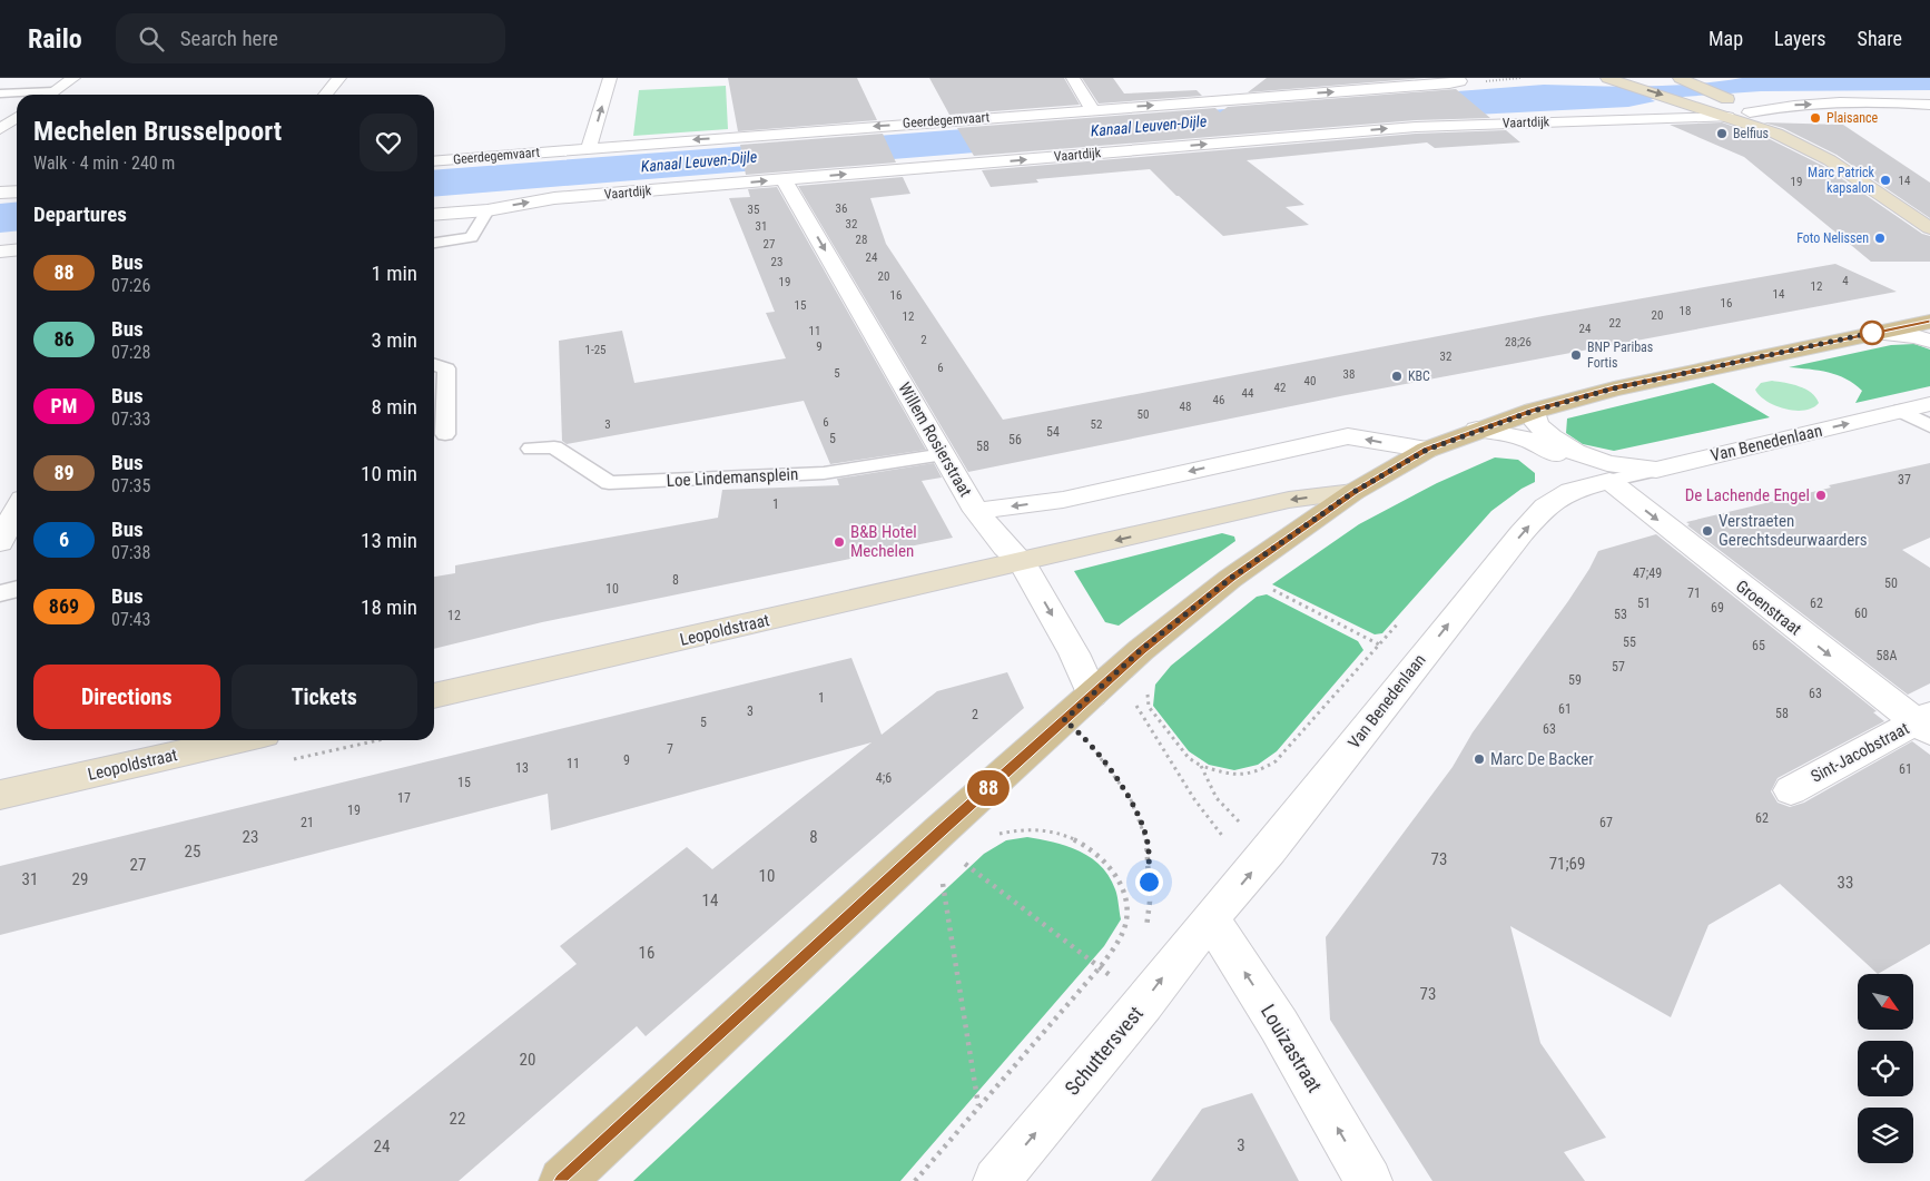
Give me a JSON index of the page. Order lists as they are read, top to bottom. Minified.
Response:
{"streets":{"main road":["Leopoldstraat"],"street":["Geerdegemvaart","Vaartdijk","Willem Rosierstraat","Van Benedenlaan","Groenstraat","Sint-Jacobstraat","Louizastraat","Schuttersvest"],"lane":["Loe Lindemansplein"]},"crossings":[["Vaartdijk","Willem Rosierstraat"],["Willem Rosierstraat","Loe Lindemansplein"],["Willem Rosierstraat","Leopoldstraat"],["Van Benedenlaan","Groenstraat"],["Van Benedenlaan","Louizastraat"],["Van Benedenlaan","Schuttersvest"],["Groenstraat","Sint-Jacobstraat"],["Louizastraat","Schuttersvest"]],"one_way":["Vaartdijk","Willem Rosierstraat","Van Benedenlaan","Groenstraat","Louizastraat","Schuttersvest"],"water":["Kanaal Leuven-Dijle"],"places":["Plaisance","Belfius","Marc Patrick kapsalon","Foto Nelissen","BNP Paribas Fortis","KBC","De Lachende Engel","Verstraeten Gerechtsdeurwaarders","B&B Hotel Mechelen","Marc De Backer"],"lines":["bus line 88"],"house_numbers":["14","19","36","35","32","31","28","27","24","23","20","4","19","12","14","16","16","15","18","20","12","22","24","11","2","28;26","9","1-25","32","6","5","38","40","42","44","46","48","50","6","3","52","54","5","56","58","37","1","47;49","8","50","10","71","51","62","69","60","53","12","55","65","58A","57","59","63","1","61","3","58","2","5","63","7","9","11","13","61","4;6","15","17","19","62","21","67","23","8","25","73","71;69","27","10","31","29","33","14","16","73","20","22","3","24"],"north":"bottom right","page":{"header":"Railo","search":"Search here","nav":["Map","Layers","Share"],"on_map":"88","heading":[["Mechelen Brusselpoort","Walk · 4 min · 240 m"],"Departures"],"list":[{"mark":"88","name":"Bus","note":"07:26","value":"1 min"},{"mark":"86","name":"Bus","note":"07:28","value":"3 min"},{"mark":"PM","name":"Bus","note":"07:33","value":"8 min"},{"mark":"89","name":"Bus","note":"07:35","value":"10 min"},{"mark":"6","name":"Bus","note":"07:38","value":"13 min"},{"mark":"869","name":"Bus","note":"07:43","value":"18 min"}],"buttons":["Directions","Tickets"]}}
